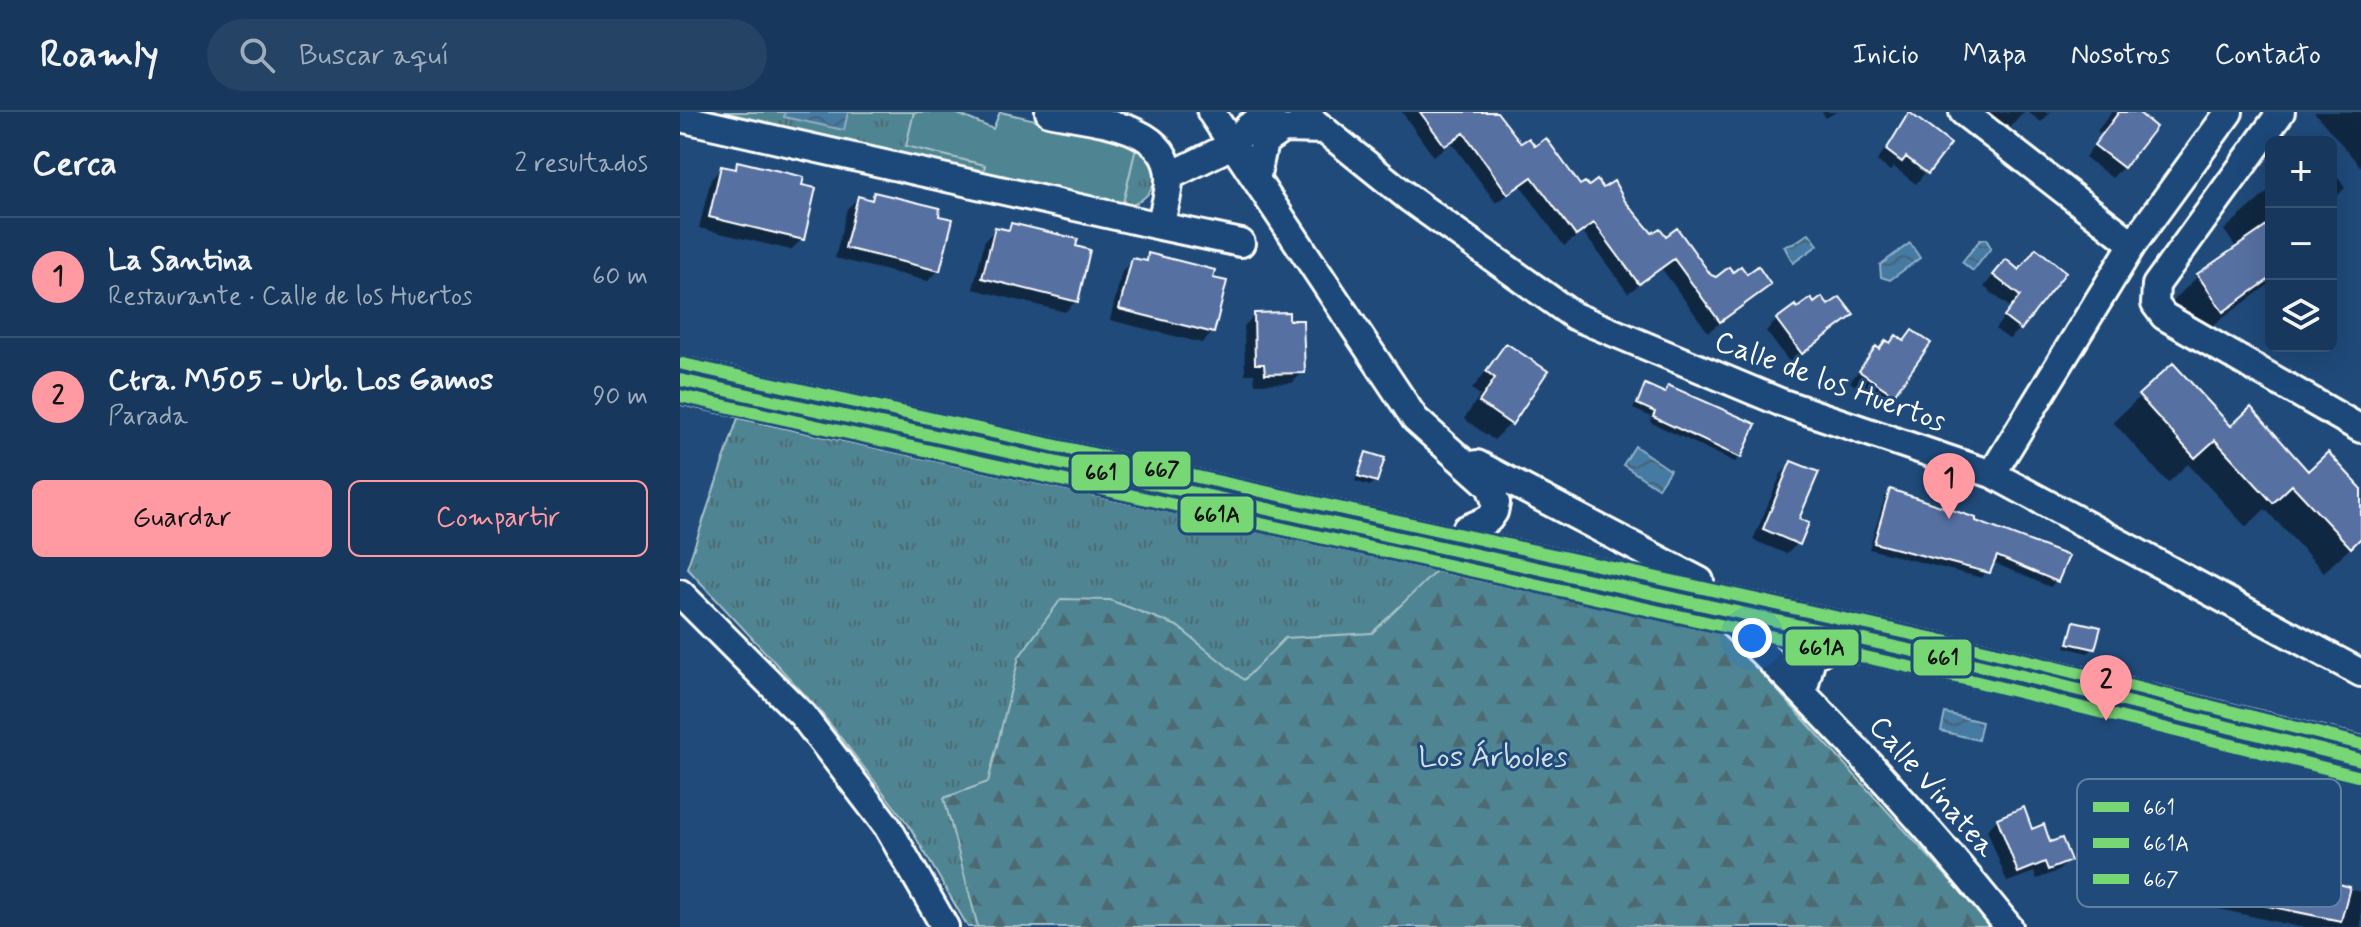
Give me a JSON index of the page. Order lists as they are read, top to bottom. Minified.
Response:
{"streets":{"street":["Calle de los Huertos","Calle Vinatea"]},"parks":["Los Árboles"],"lines":["transit line 667","transit line 661","transit line 661A"],"legend":["661","661A","667"],"page":{"header":"Roamly","search":"Buscar aquí","nav":["Inicio","Mapa","Nosotros","Contacto"],"heading":["Cerca","2 resultados"],"map_buttons":["+","−"],"list":[{"mark":"1","name":"La Santina","note":"Restaurante · Calle de los Huertos","value":"60 m"},{"mark":"2","name":"Ctra. M505 - Urb. Los Gamos","note":"Parada","value":"90 m"}],"pins":["1","2"],"buttons":["Guardar","Compartir"]}}
